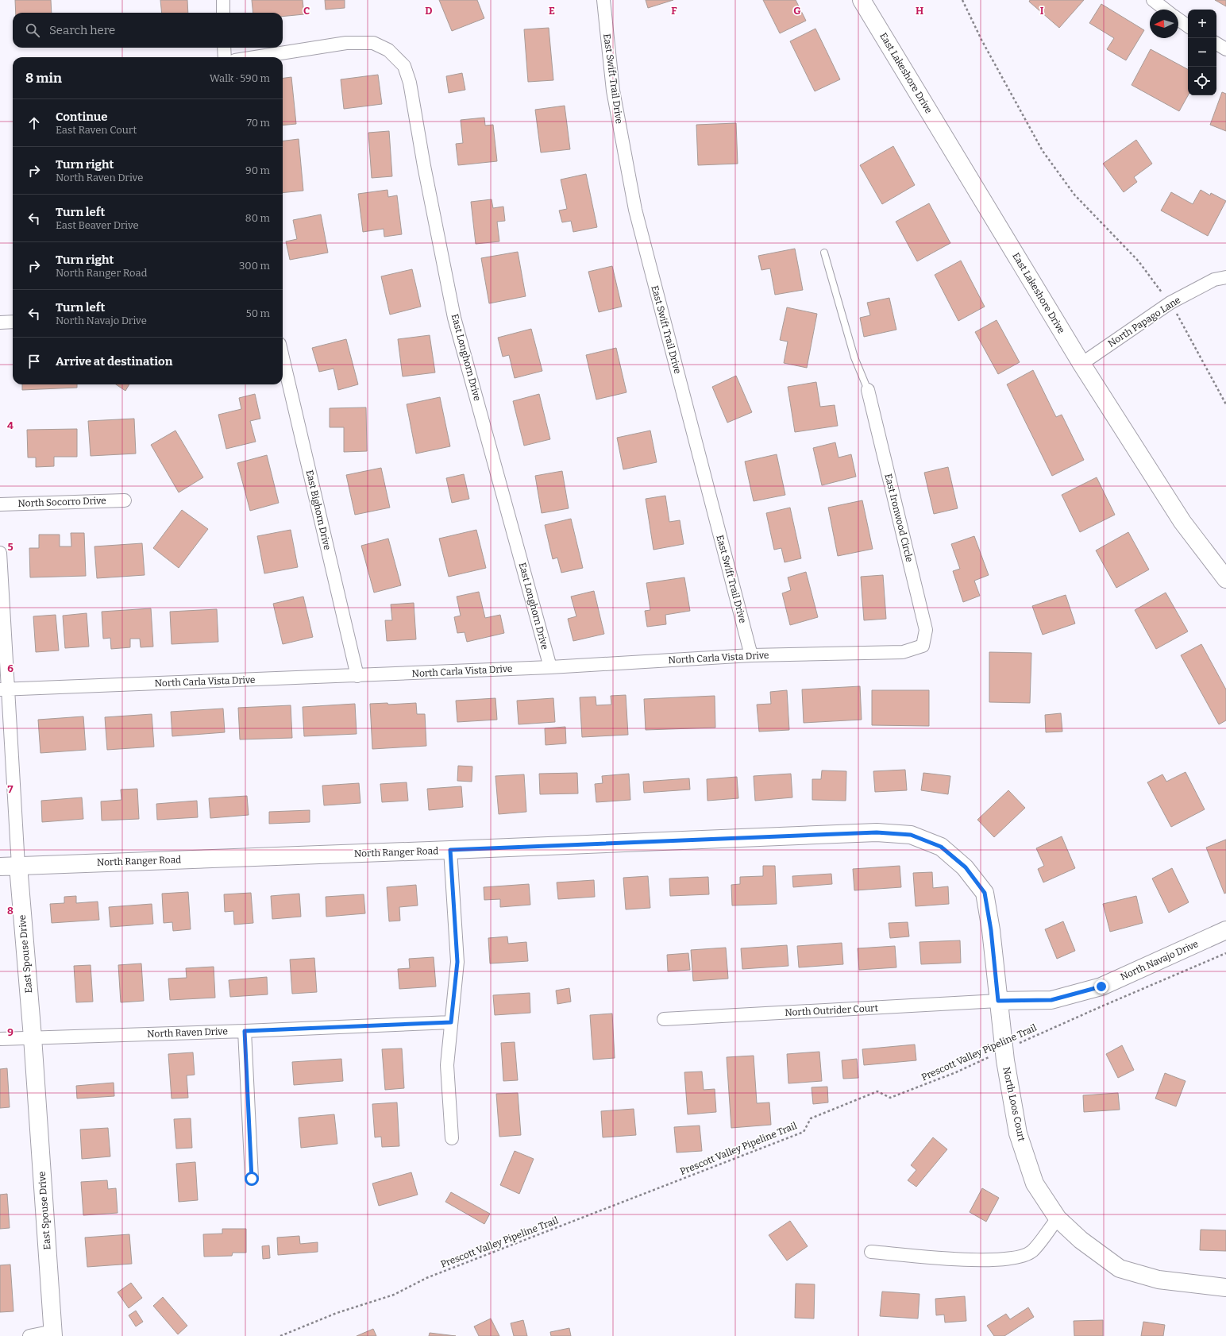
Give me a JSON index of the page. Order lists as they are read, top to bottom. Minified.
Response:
{"streets":{"street":["East Lakeshore Drive","East Swift Trail Drive","North Papago Lane","East Longhorn Drive","North Socorro Drive","East Bighorn Drive","East Ironwood Circle","North Carla Vista Drive","North Ranger Road","East Spouse Drive","North Navajo Drive","North Outrider Court","North Raven Drive","North Loos Court"],"path":["Prescott Valley Pipeline Trail"]},"crossings":[["East Lakeshore Drive","North Papago Lane"],["East Swift Trail Drive","North Carla Vista Drive"],["East Longhorn Drive","North Carla Vista Drive"],["East Bighorn Drive","North Carla Vista Drive"],["East Ironwood Circle","North Carla Vista Drive"],["North Carla Vista Drive","East Spouse Drive"],["North Ranger Road","East Spouse Drive"],["North Ranger Road","North Navajo Drive"],["North Ranger Road","North Outrider Court"],["North Ranger Road","North Loos Court"],["East Spouse Drive","North Raven Drive"],["North Navajo Drive","North Outrider Court"],["North Navajo Drive","North Loos Court"],["North Outrider Court","North Loos Court"],["Prescott Valley Pipeline Trail","North Loos Court"]],"north":"left","page":{"map_buttons":["+","−"],"search":"Search here","heading":["8 min","Walk · 590 m"],"list":[["Continue","East Raven Court","70 m"],["Turn right","North Raven Drive","90 m"],["Turn left","East Beaver Drive","80 m"],["Turn right","North Ranger Road","300 m"],["Turn left","North Navajo Drive","50 m"],"Arrive at destination"]},"grid":{"columns":["C","D","E","F","G","H","I"],"rows":["4","5","6","7","8","9"]}}
